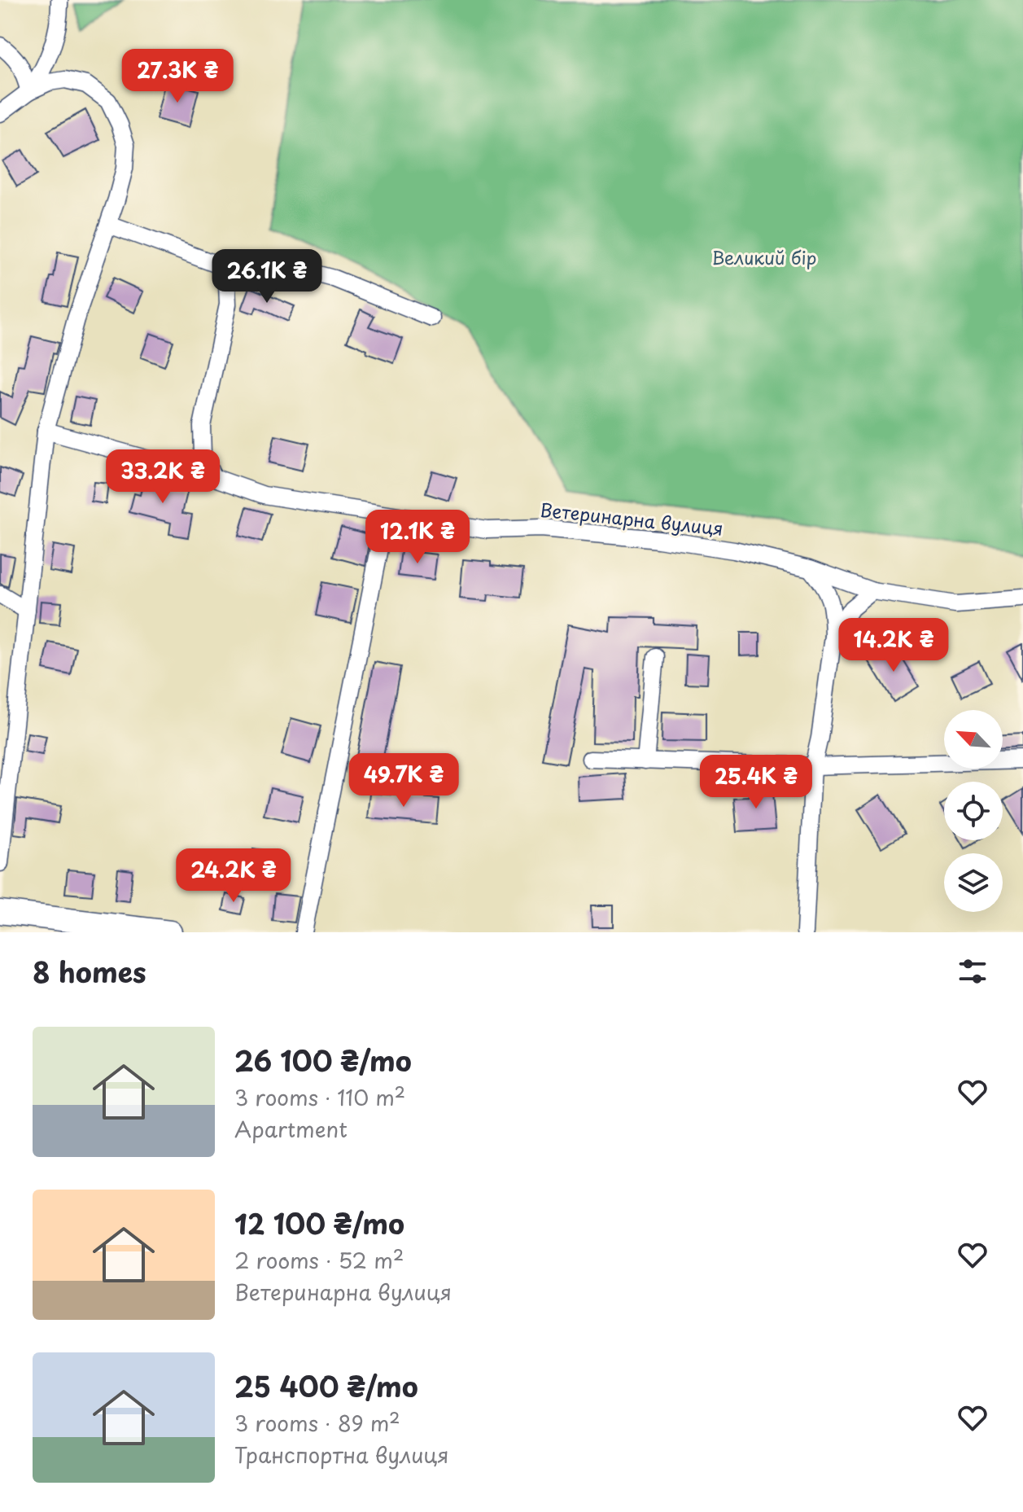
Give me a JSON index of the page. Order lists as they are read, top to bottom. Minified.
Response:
{"streets":{"street":["Ветеринарна вулиця"]},"parks":["Великий бір"],"north":"top left","page":{"price":["27.3K ₴","26.1K ₴","33.2K ₴","12.1K ₴","14.2K ₴","49.7K ₴","25.4K ₴","24.2K ₴"],"heading":"8 homes","list":[{"name":"26 100 ₴/mo","note":"3 rooms · 110 m² · Apartment"},{"name":"12 100 ₴/mo","note":"2 rooms · 52 m² · Ветеринарна вулиця"},{"name":"25 400 ₴/mo","note":"3 rooms · 89 m² · Транспортна вулиця"}]}}
